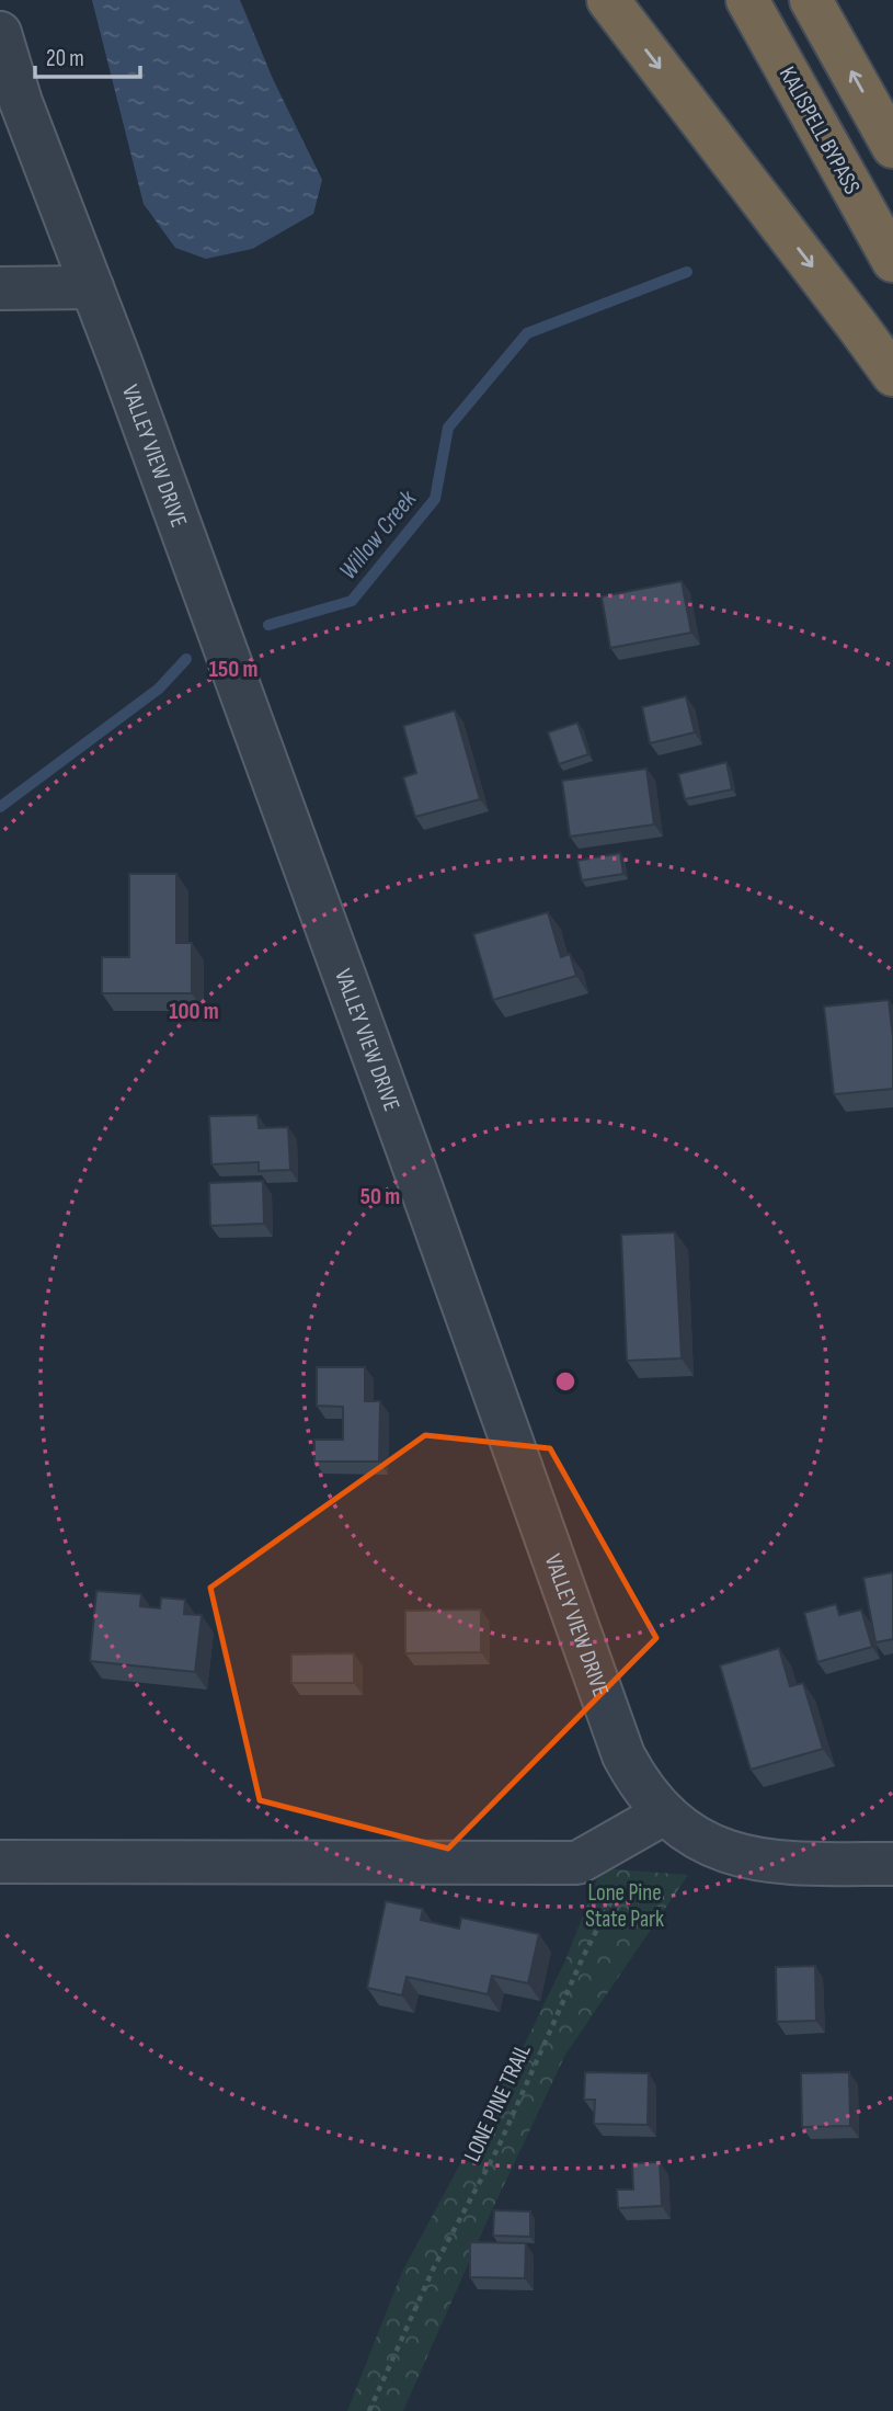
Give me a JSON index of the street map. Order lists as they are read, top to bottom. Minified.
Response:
{"streets":{"highway":["KALISPELL BYPASS"],"street":["VALLEY VIEW DRIVE"],"path":["LONE PINE TRAIL"]},"water":["Willow Creek"],"parks":["Lone Pine State Park"],"scale_bar":"20 m","rings":["150 m","100 m","50 m"]}
